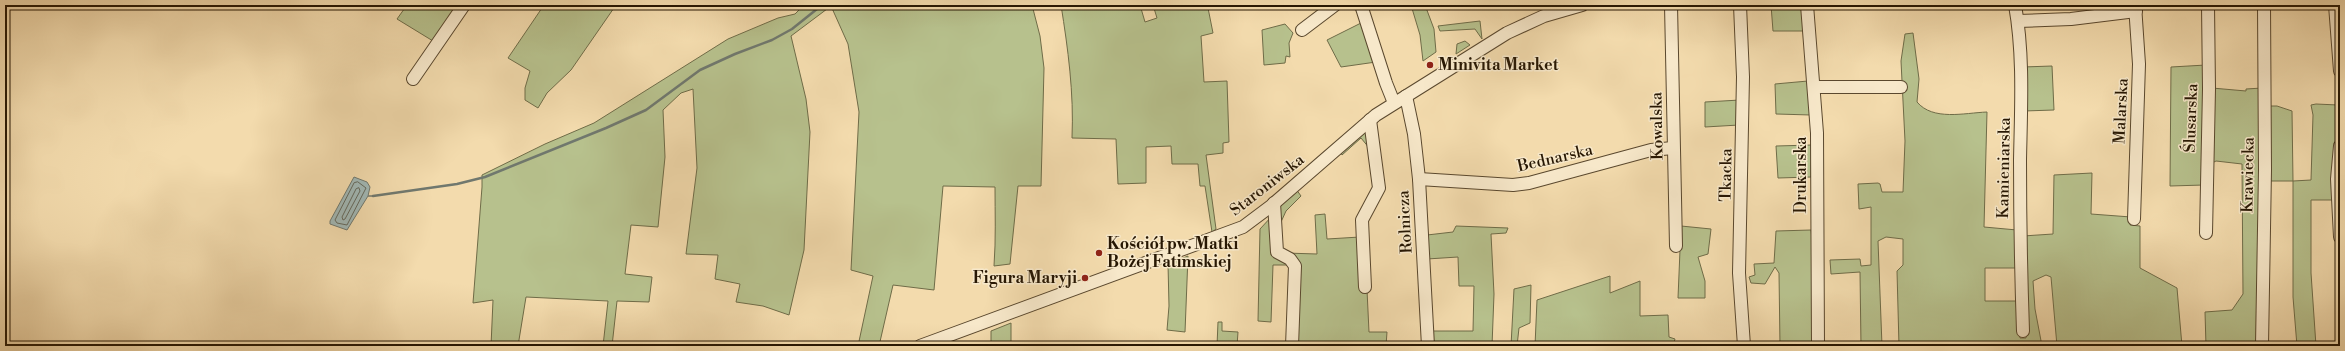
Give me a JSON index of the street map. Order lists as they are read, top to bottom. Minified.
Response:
{"streets":{"street":["Malarska","Ślusarska","Kowalska","Bednarska","Kamieniarska","Tkacka","Drukarska","Krawiecka","Staroniwska","Rolnicza"]},"crossings":[["Kowalska","Bednarska"],["Bednarska","Rolnicza"],["Staroniwska","Rolnicza"]],"places":["Minivita Market","Kościół pw. Matki Bożej Fatimskiej","Figura Maryji"]}
